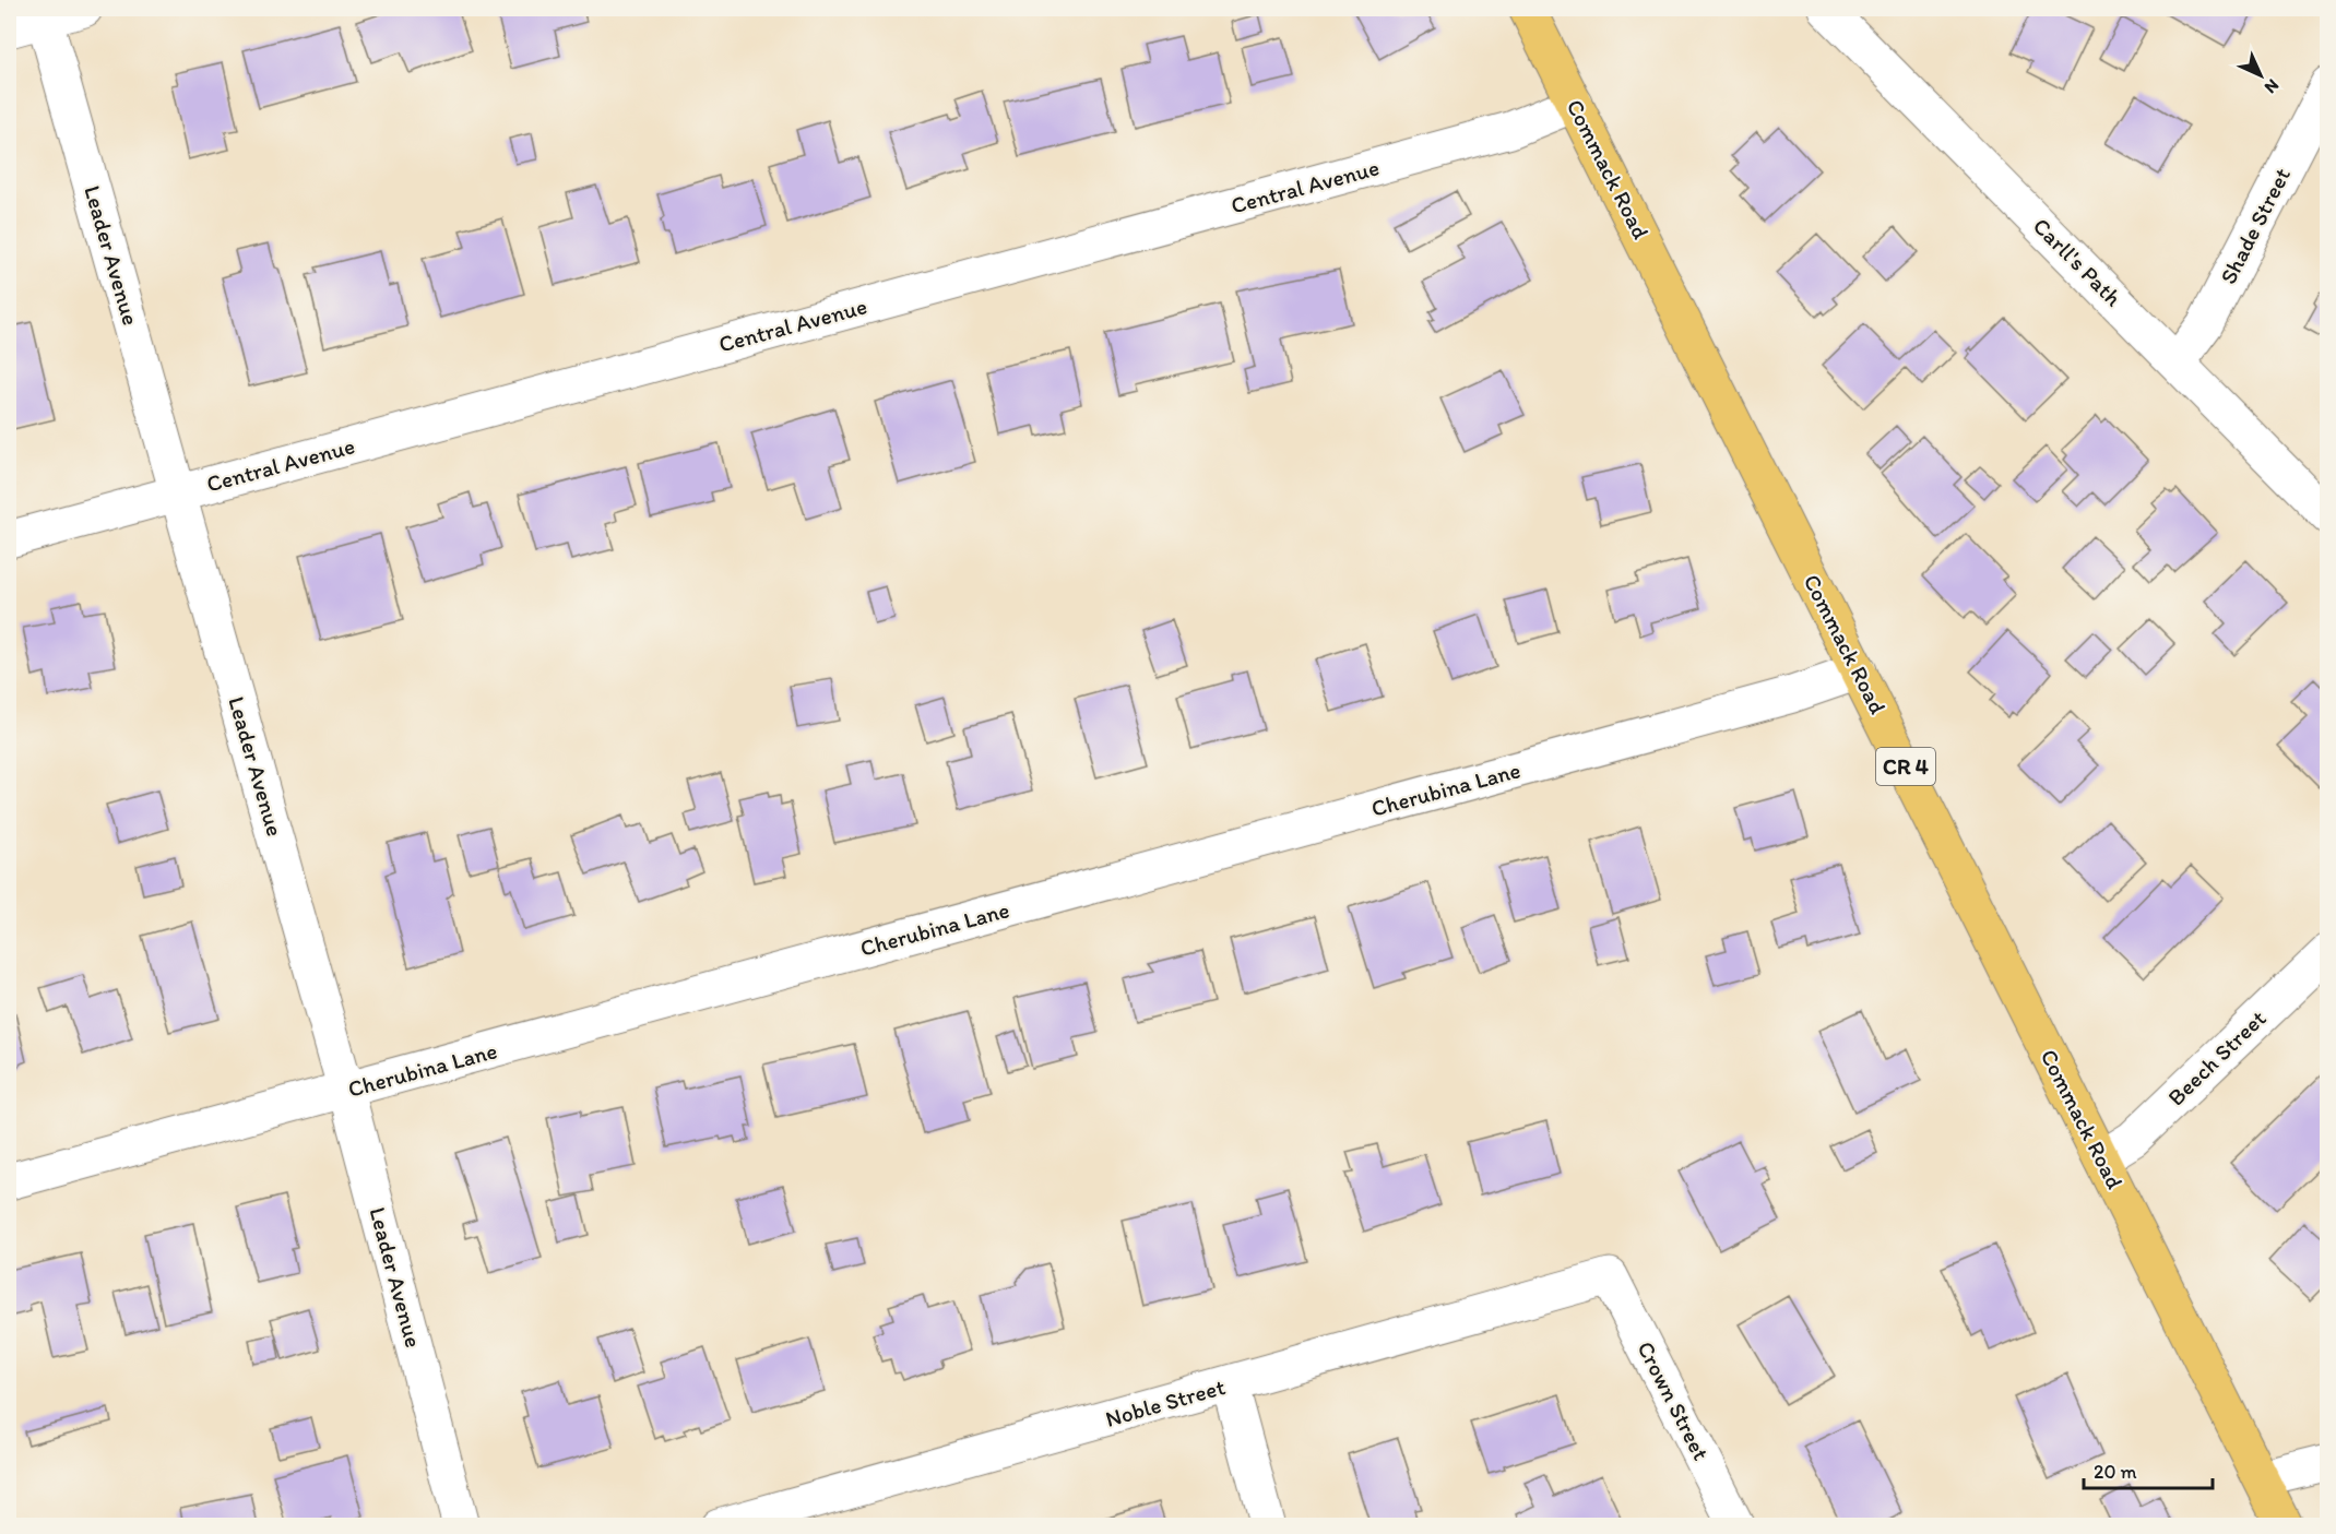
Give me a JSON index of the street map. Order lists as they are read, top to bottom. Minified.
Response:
{"streets":{"main road":["Commack Road","CR 4"],"street":["Central Avenue","Shade Street","Leader Avenue","Carll's Path","Cherubina Lane","Beech Street","Crown Street","Noble Street"]},"crossings":[["Commack Road","Central Avenue"],["Commack Road","Cherubina Lane"],["Commack Road","Beech Street"],["Central Avenue","Leader Avenue"],["Shade Street","Carll's Path"],["Leader Avenue","Cherubina Lane"],["Crown Street","Noble Street"]],"scale_bar":"20 m","north":"bottom right"}
